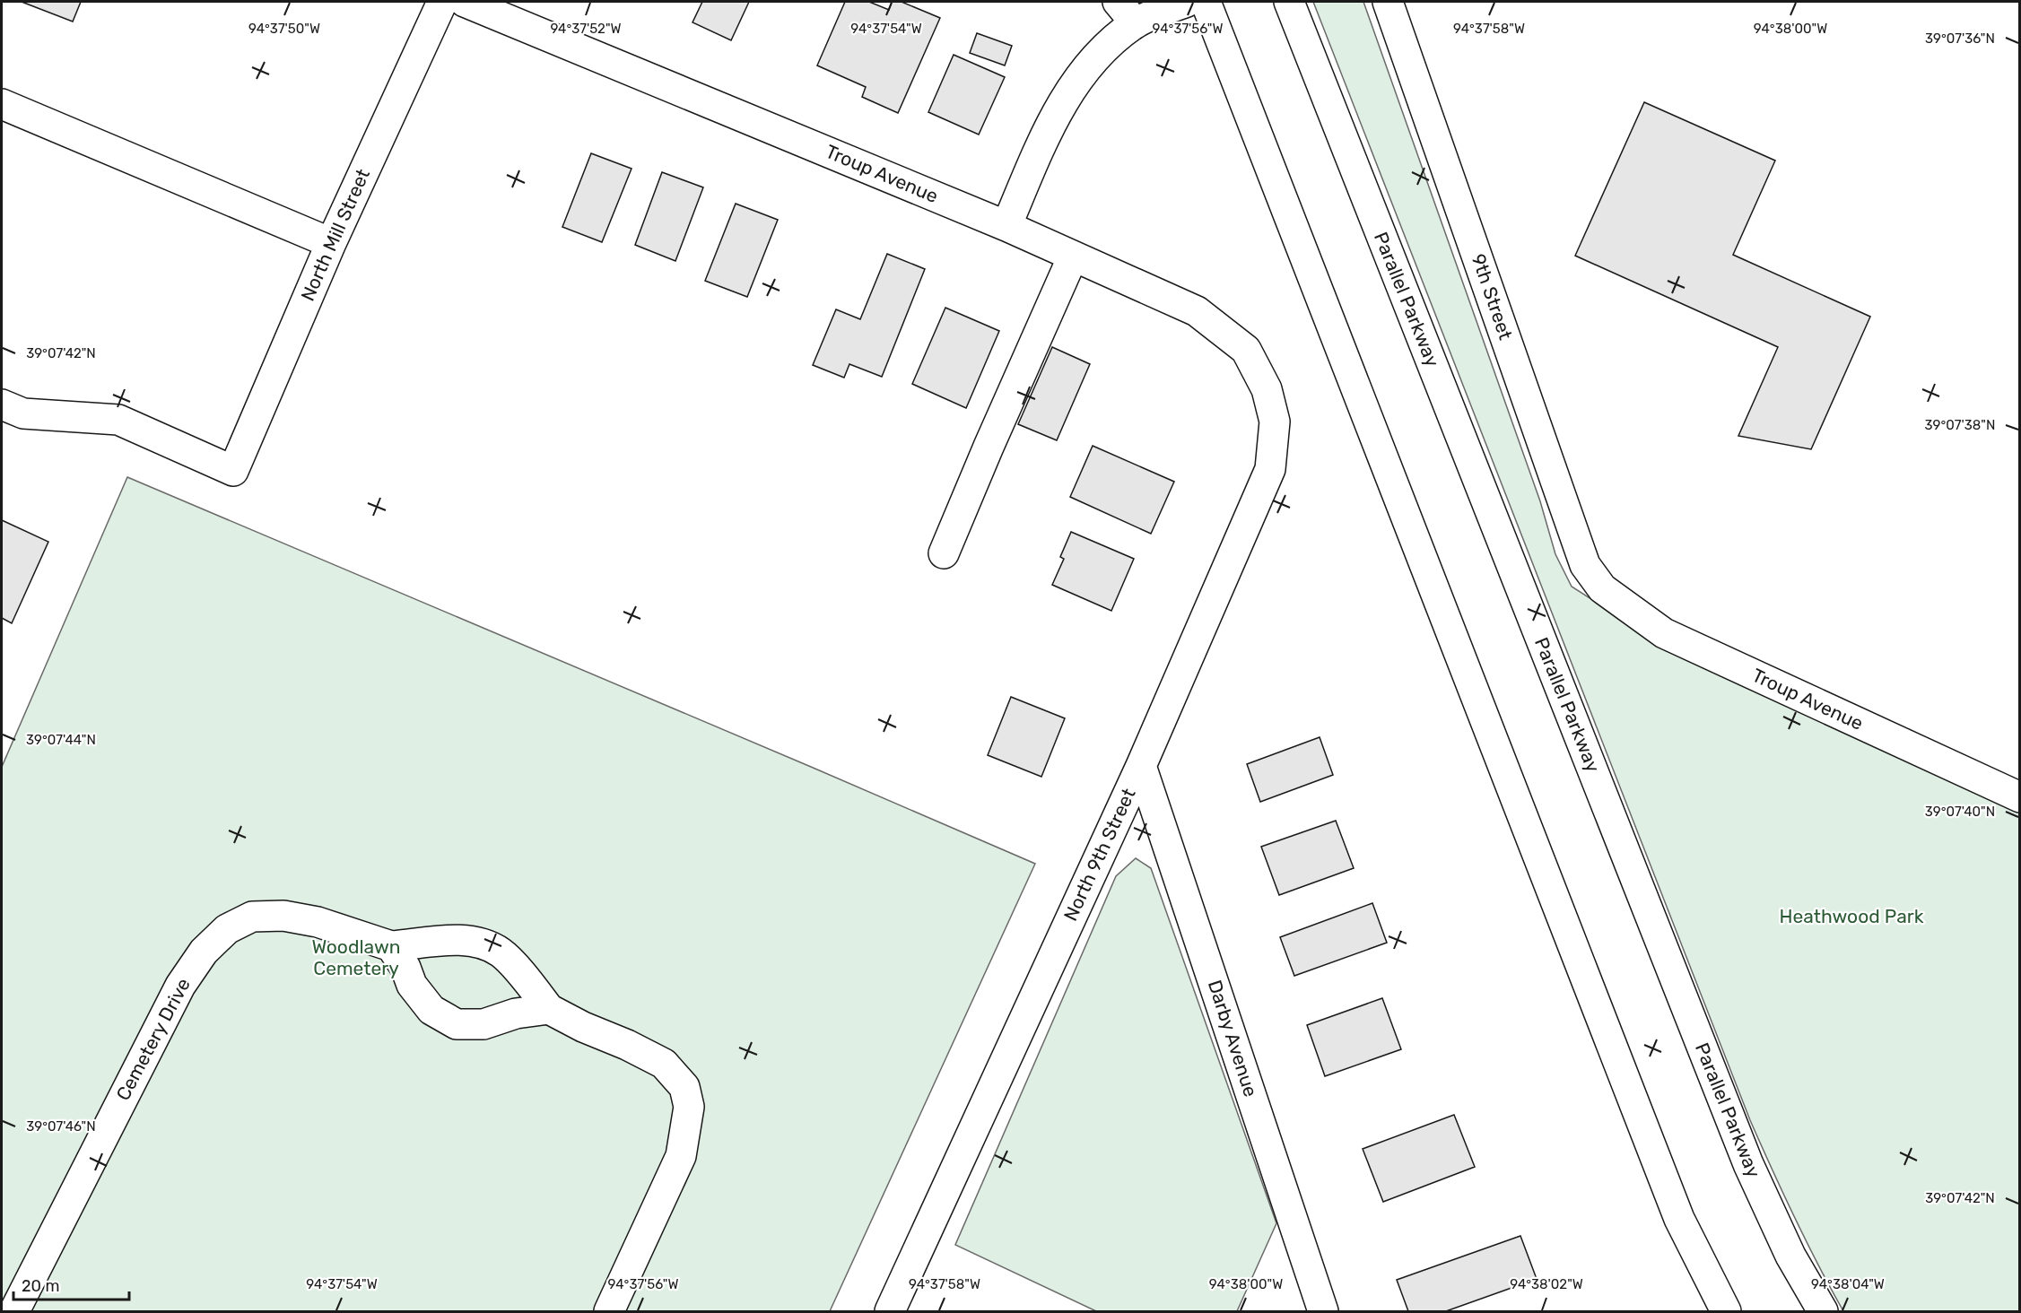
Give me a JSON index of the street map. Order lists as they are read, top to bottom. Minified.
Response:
{"streets":{"street":["Troup Avenue","North Mill Street","9th Street","Parallel Parkway","North 9th Street","Darby Avenue","Cemetery Drive"]},"crossings":[["Troup Avenue","9th Street"],["Troup Avenue","North 9th Street"],["North 9th Street","Darby Avenue"]],"parks":["Heathwood Park","Woodlawn Cemetery"],"scale_bar":"20 m","coordinates":["94°37'52\"W","94°37'54\"W","94°37'56\"W","94°37'58\"W","94°38'00\"W","94°37'50\"W","39°07'36\"N","39°07'42\"N","39°07'38\"N","39°07'44\"N","39°07'40\"N","39°07'46\"N","94°38'02\"W","94°38'04\"W"]}
